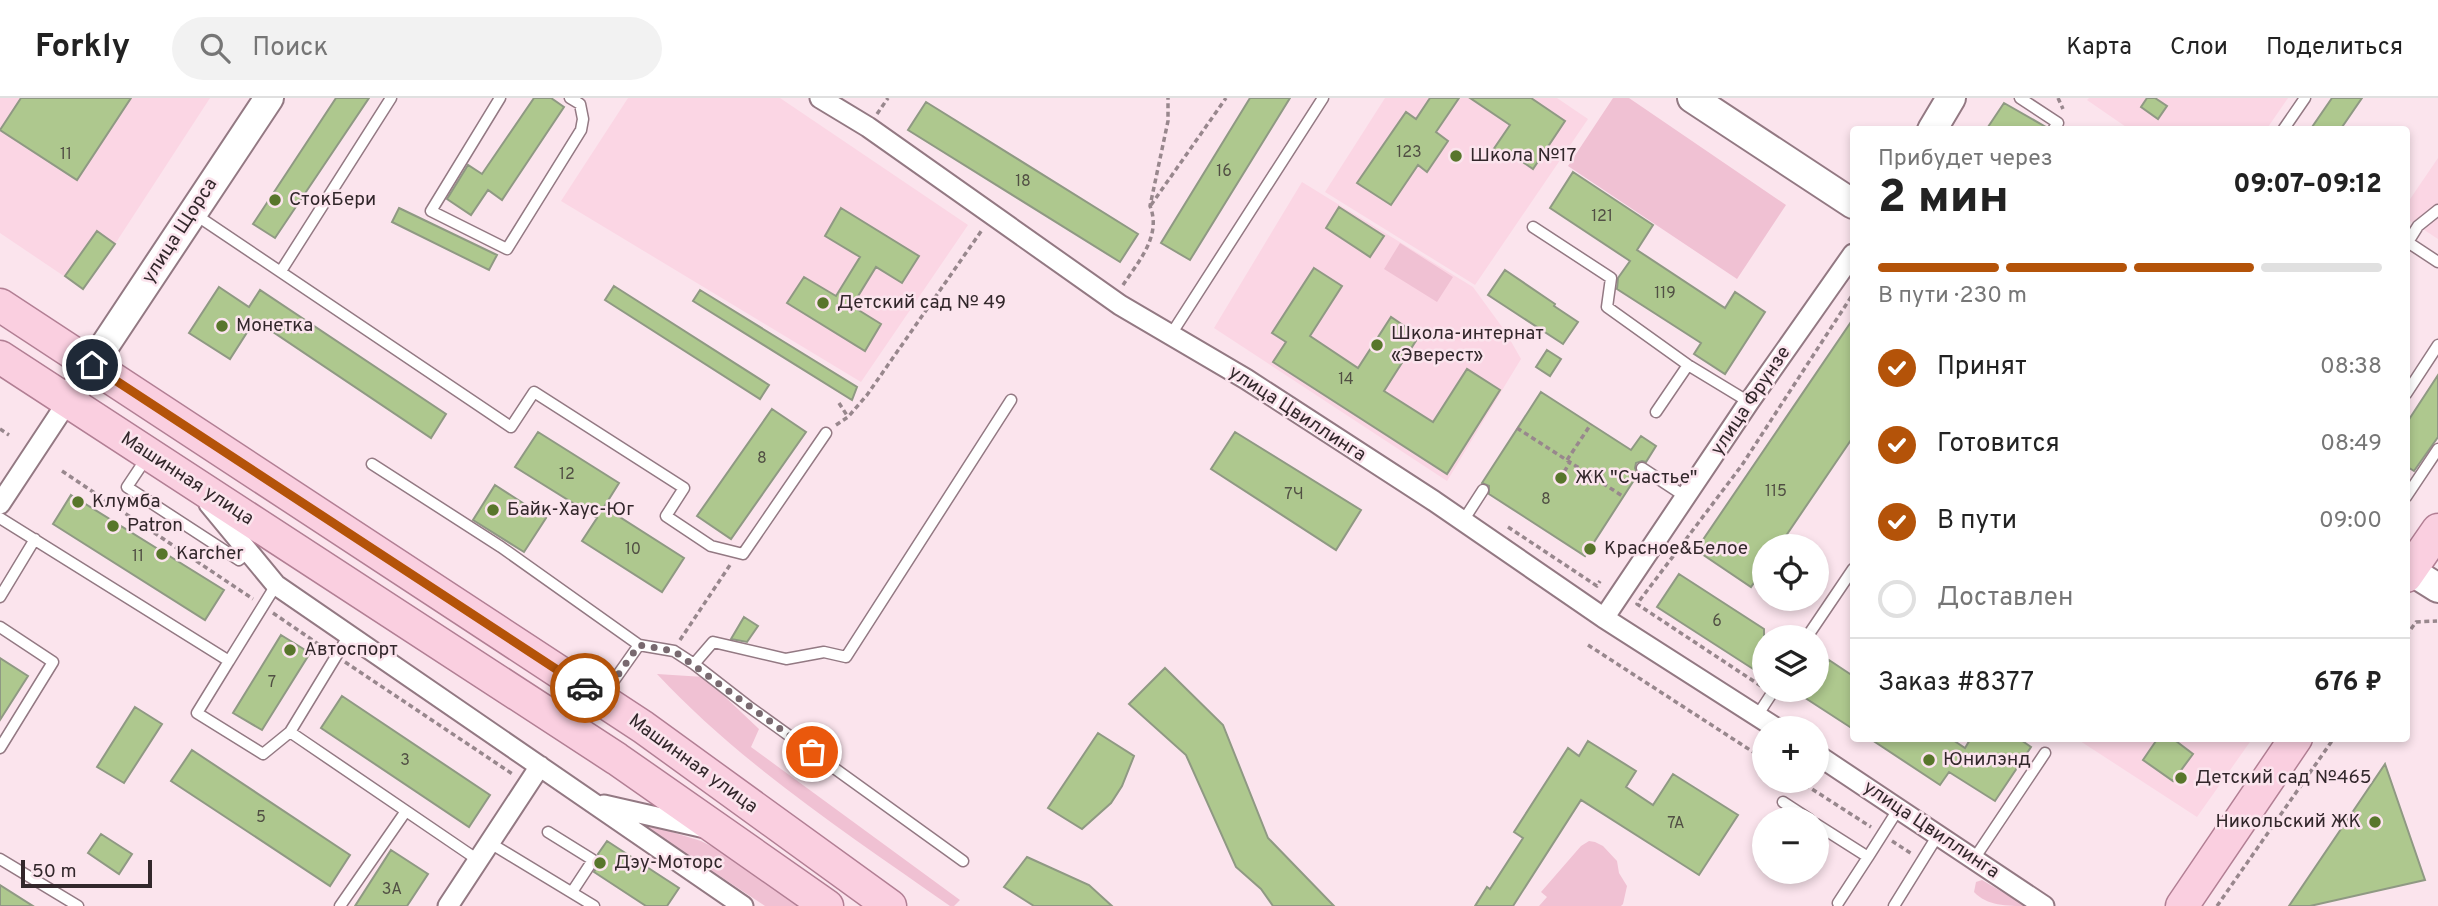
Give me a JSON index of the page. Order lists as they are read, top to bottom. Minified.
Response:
{"streets":{"main road":["улица Щорса","Машинная улица"],"street":["улица Фрунзе","улица Цвиллинга"]},"crossings":[["улица Щорса","Машинная улица"],["улица Фрунзе","улица Цвиллинга"]],"places":["Школа №17","СтокБери","Детский сад № 49","Монетка","Школа-интернат «Эверест»","ЖК \"Счастье\"","Клумба","Байк-Хаус-Юг","Patron","Красное&Белое","Karcher","Автоспорт","Юнилэнд","Детский сад №465","Никольский ЖК","Дэу-Моторс"],"house_numbers":["123","11","16","18","121","119","14","8","12","115","7Ч","8","10","11","6","7","3","5","7А","3А"],"scale_bar":"50 m","page":{"header":"Forkly","search":"Поиск","nav":["Карта","Слои","Поделиться"],"heading":["2 мин","Прибудет через","09:07–09:12"],"panel":["Заказ #8377","676 ₽"],"bar":"В пути · 230 m","list":[["Принят","08:38"],["Готовится","08:49"],["В пути","09:00"],"Доставлен"],"map_buttons":["+","−"],"scale":"50 m"}}
